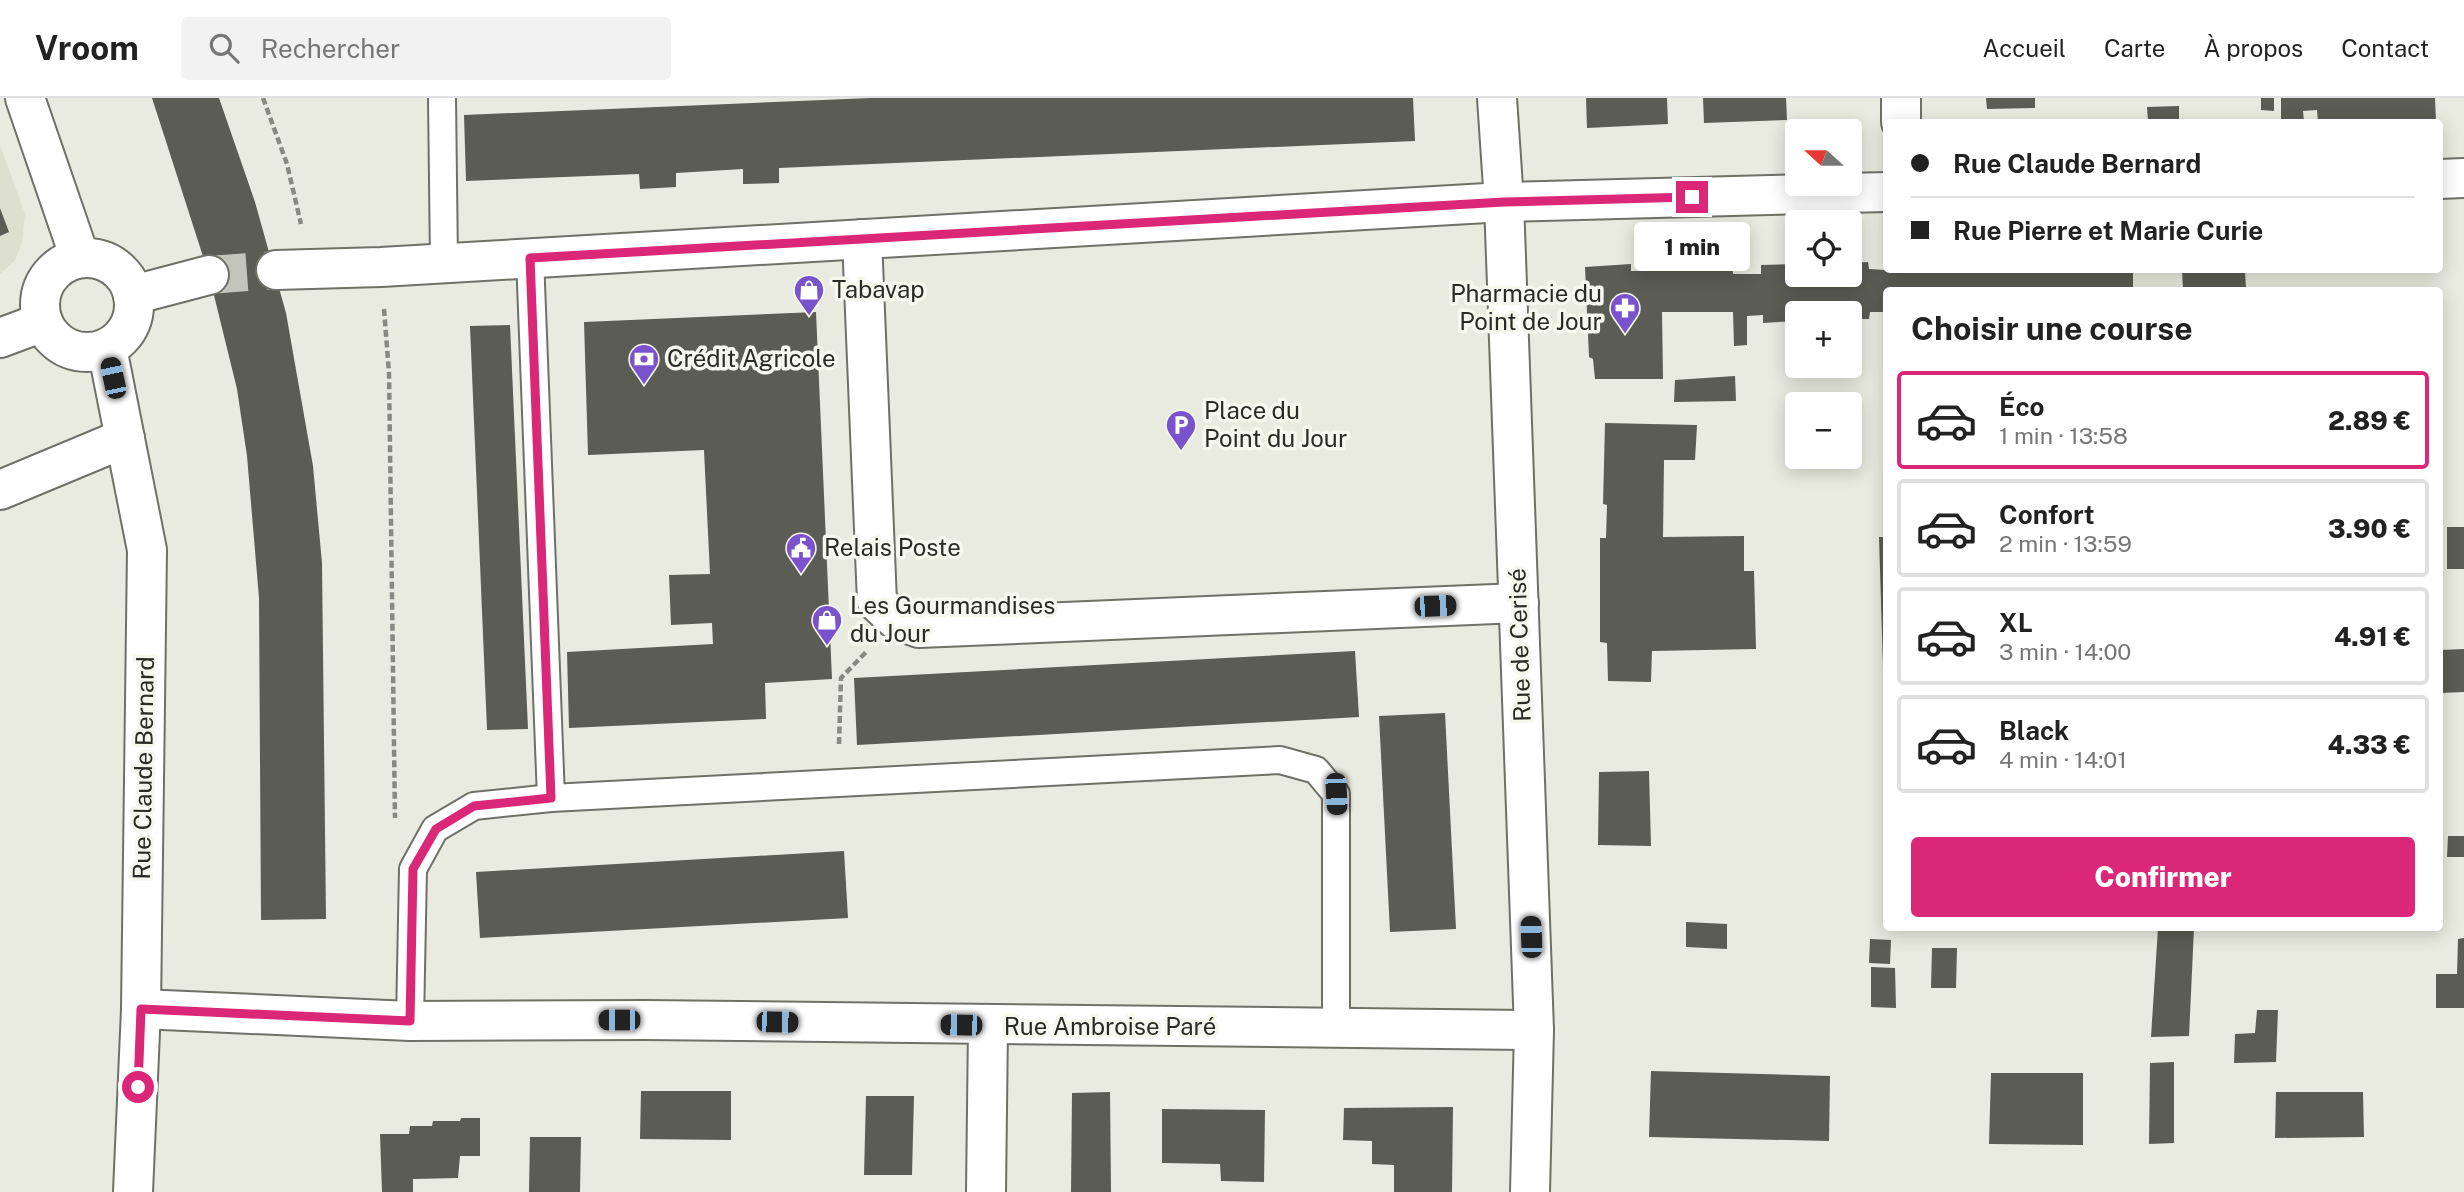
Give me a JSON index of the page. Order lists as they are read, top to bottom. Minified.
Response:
{"streets":{"street":["Rue de Cerisé","Rue Claude Bernard","Rue Ambroise Paré"]},"crossings":[["Rue de Cerisé","Rue Ambroise Paré"],["Rue Claude Bernard","Rue Ambroise Paré"]],"places":{"shop":["Tabavap","Les Gourmandises du Jour"],"pharmacy":["Pharmacie du Point de Jour"],"bank":["Crédit Agricole"],"parking":["Place du Point du Jour"],"public building":["Relais Poste"]},"north":"left","page":{"header":"Vroom","search":"Rechercher","nav":["Accueil","Carte","À propos","Contact"],"map_buttons":["+","−"],"banner":["Rue Claude Bernard","Rue Pierre et Marie Curie"],"bubble":"1 min","heading":"Choisir une course","list":[{"name":"Éco","note":"1 min · 13:58","value":"2.89 €"},{"name":"Confort","note":"2 min · 13:59","value":"3.90 €"},{"name":"XL","note":"3 min · 14:00","value":"4.91 €"},{"name":"Black","note":"4 min · 14:01","value":"4.33 €"}],"buttons":"Confirmer"}}
